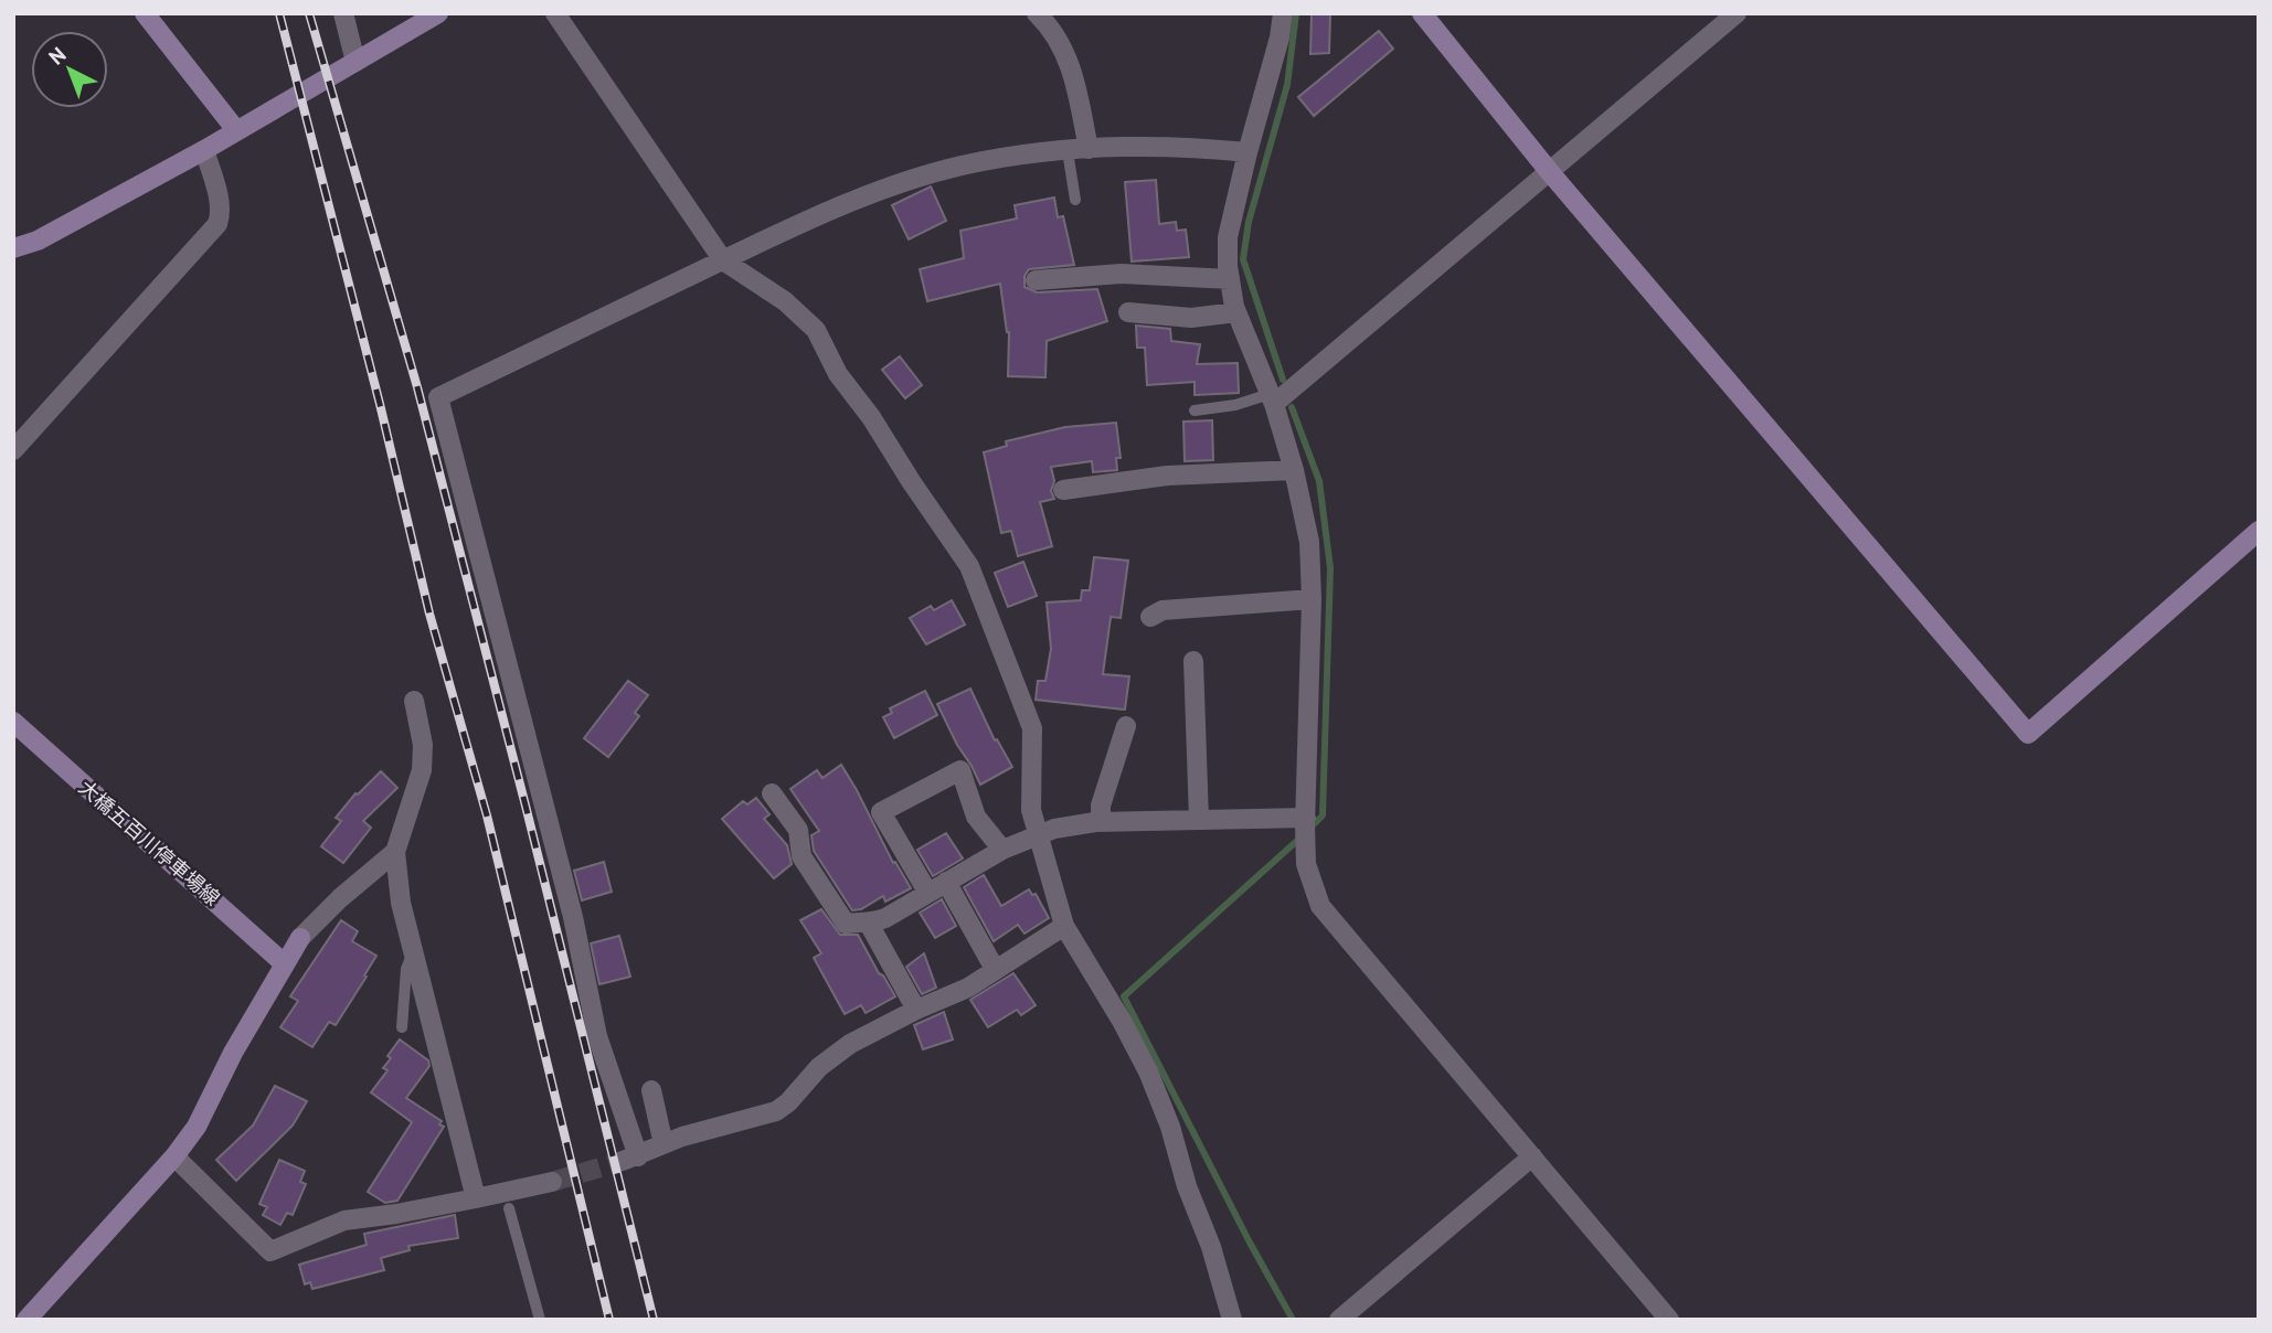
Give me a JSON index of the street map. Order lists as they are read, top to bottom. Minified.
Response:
{"streets":{"street":["大橋五百川停車場線"]},"north":"top left"}
